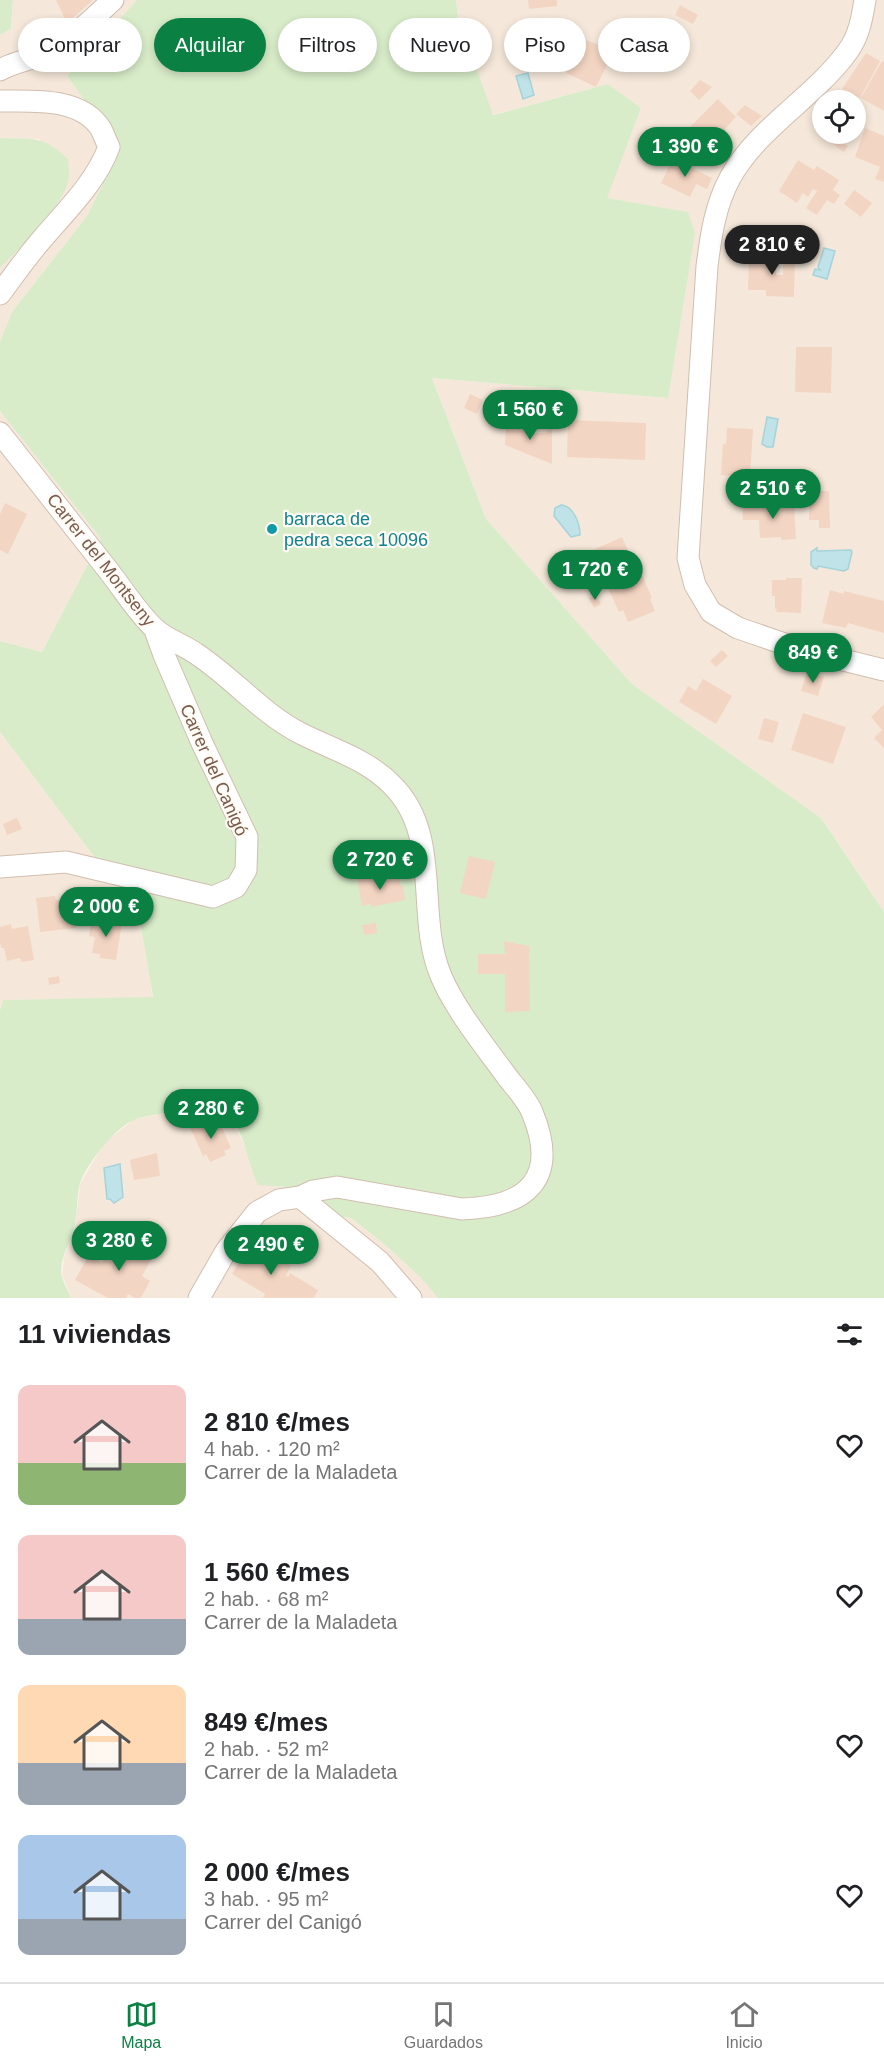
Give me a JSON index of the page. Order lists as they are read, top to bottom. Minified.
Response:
{"streets":{"street":["Carrer del Montseny","Carrer del Canigó"]},"crossings":[["Carrer del Montseny","Carrer del Canigó"]],"places":["barraca de pedra seca 10096"],"page":{"chip":["Comprar","Alquilar","Filtros","Nuevo","Piso","Casa"],"price":["1 390 €","2 810 €","1 560 €","2 510 €","1 720 €","849 €","2 720 €","2 000 €","2 280 €","3 280 €","2 490 €"],"heading":"11 viviendas","list":[{"name":"2 810 €/mes","note":"4 hab. · 120 m² · Carrer de la Maladeta"},{"name":"1 560 €/mes","note":"2 hab. · 68 m² · Carrer de la Maladeta"},{"name":"849 €/mes","note":"2 hab. · 52 m² · Carrer de la Maladeta"},{"name":"2 000 €/mes","note":"3 hab. · 95 m² · Carrer del Canigó"}],"tabs":["Mapa","Guardados","Inicio"]}}
